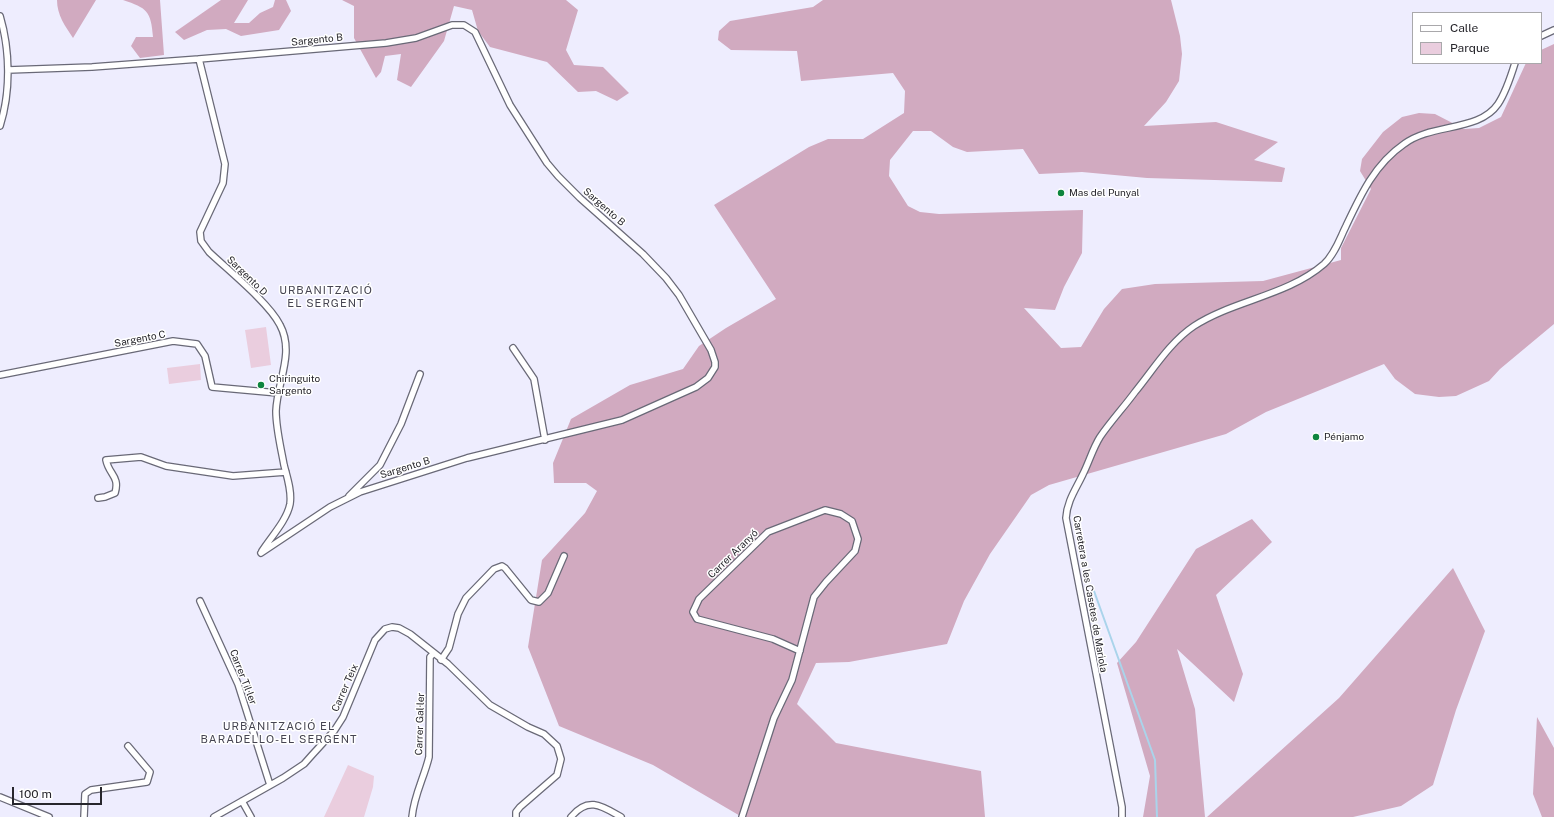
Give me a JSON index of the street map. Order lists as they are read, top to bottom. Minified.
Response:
{"streets":{"street":["Sargento B","Sargento D","Sargento C","Carrer Aranyó","Carretera a les Casetes de Mariola","Carrer Til·ler","Carrer Teix","Carrer Gal·ler"]},"crossings":[["Sargento B","Sargento D"],["Sargento D","Sargento C"],["Carrer Til·ler","Carrer Teix"],["Carrer Teix","Carrer Gal·ler"]],"districts":["URBANITZACIÓ EL SERGENT","URBANITZACIÓ EL BARADELLO-EL SERGENT"],"places":["Mas del Punyal","Chiringuito Sargento","Pénjamo"],"legend":["Calle","Parque"],"scale_bar":"100 m"}
